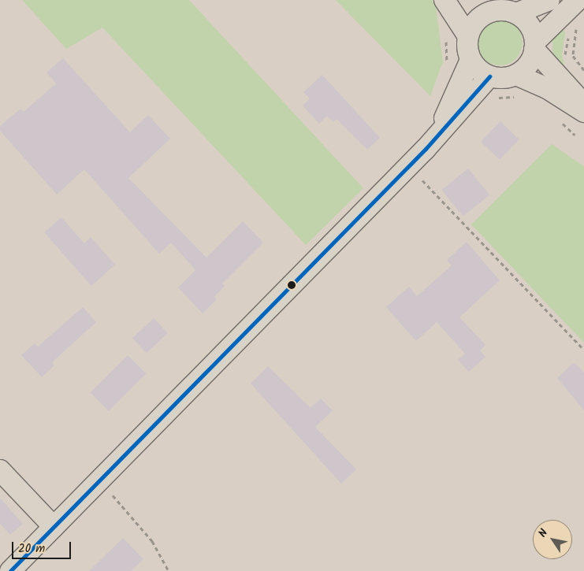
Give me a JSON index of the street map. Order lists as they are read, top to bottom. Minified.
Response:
{"lines":["transit line 20"],"scale_bar":"20 m","north":"top left"}
